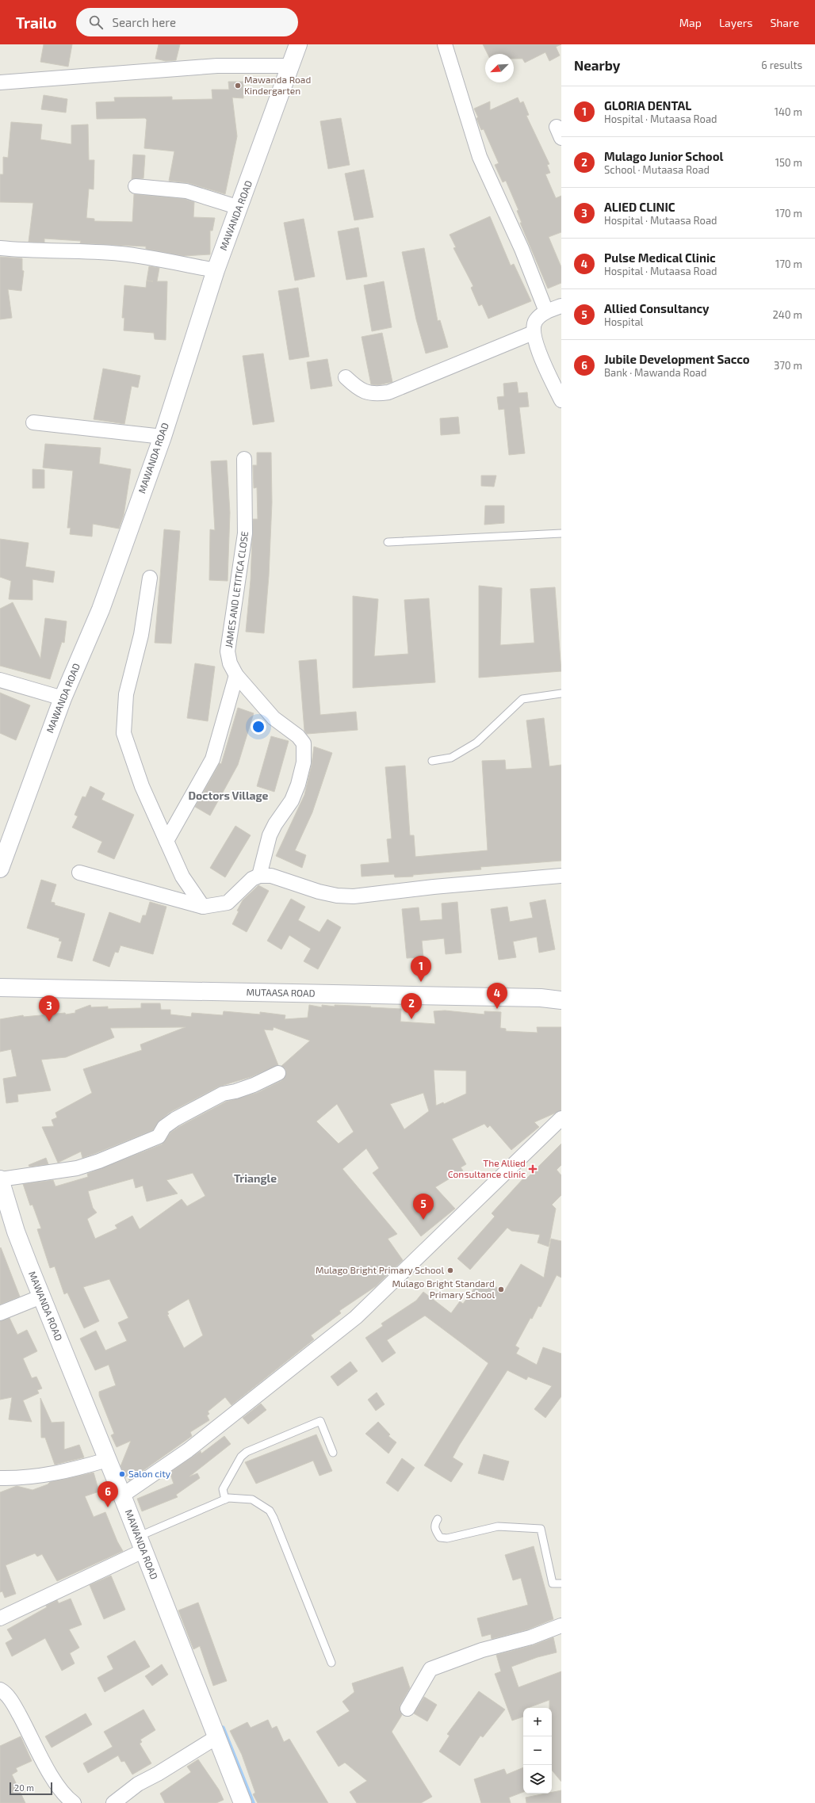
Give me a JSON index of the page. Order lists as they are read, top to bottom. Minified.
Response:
{"streets":{"street":["MAWANDA ROAD","JAMES AND LETITICA CLOSE","MUTAASA ROAD"]},"districts":["Doctors Village","Triangle"],"places":{"other":["Mawanda Road Kindergarten","Mulago Bright Primary School","Mulago Bright Standard Primary School","Salon city"],"health":["The Allied Consultance clinic"]},"scale_bar":"20 m","north":"bottom left","page":{"header":"Trailo","search":"Search here","nav":["Map","Layers","Share"],"heading":["Nearby","6 results"],"list":[{"mark":"1","name":"GLORIA DENTAL","note":"Hospital · Mutaasa Road","value":"140 m"},{"mark":"2","name":"Mulago Junior School","note":"School · Mutaasa Road","value":"150 m"},{"mark":"3","name":"ALIED CLINIC","note":"Hospital · Mutaasa Road","value":"170 m"},{"mark":"4","name":"Pulse Medical Clinic","note":"Hospital · Mutaasa Road","value":"170 m"},{"mark":"5","name":"Allied Consultancy","note":"Hospital","value":"240 m"},{"mark":"6","name":"Jubile Development Sacco","note":"Bank · Mawanda Road","value":"370 m"}],"pins":["1","4","2","3","5","6"],"map_buttons":["+","−"],"scale":"20 m"}}
